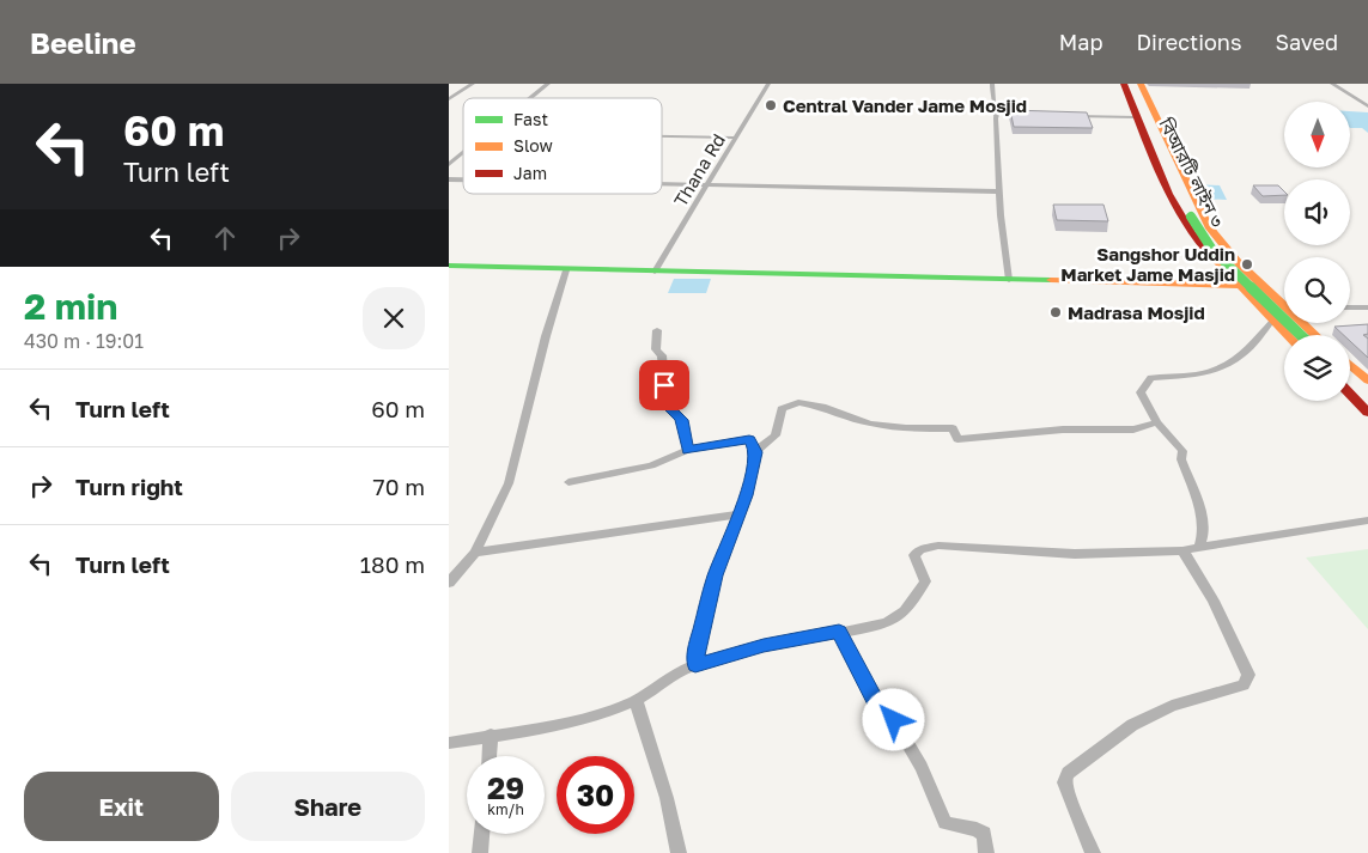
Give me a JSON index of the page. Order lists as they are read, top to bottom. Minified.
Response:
{"streets":{"main road":["বিআরটি লাইন ৩"],"street":["Thana Rd"]},"places":["Central Vander Jame Mosjid","Sangshor Uddin Market Jame Masjid","Madrasa Mosjid"],"legend":["Fast","Slow","Jam"],"north":"bottom","page":{"header":"Beeline","nav":["Map","Directions","Saved"],"turn":["60 m","Turn left"],"heading":["2 min","430 m · 19:01"],"list":[{"name":"Turn left","value":"60 m"},{"name":"Turn right","value":"70 m"},{"name":"Turn left","value":"180 m"}],"speed":"29 km/h","limit":"30","buttons":["Exit","Share"]}}
